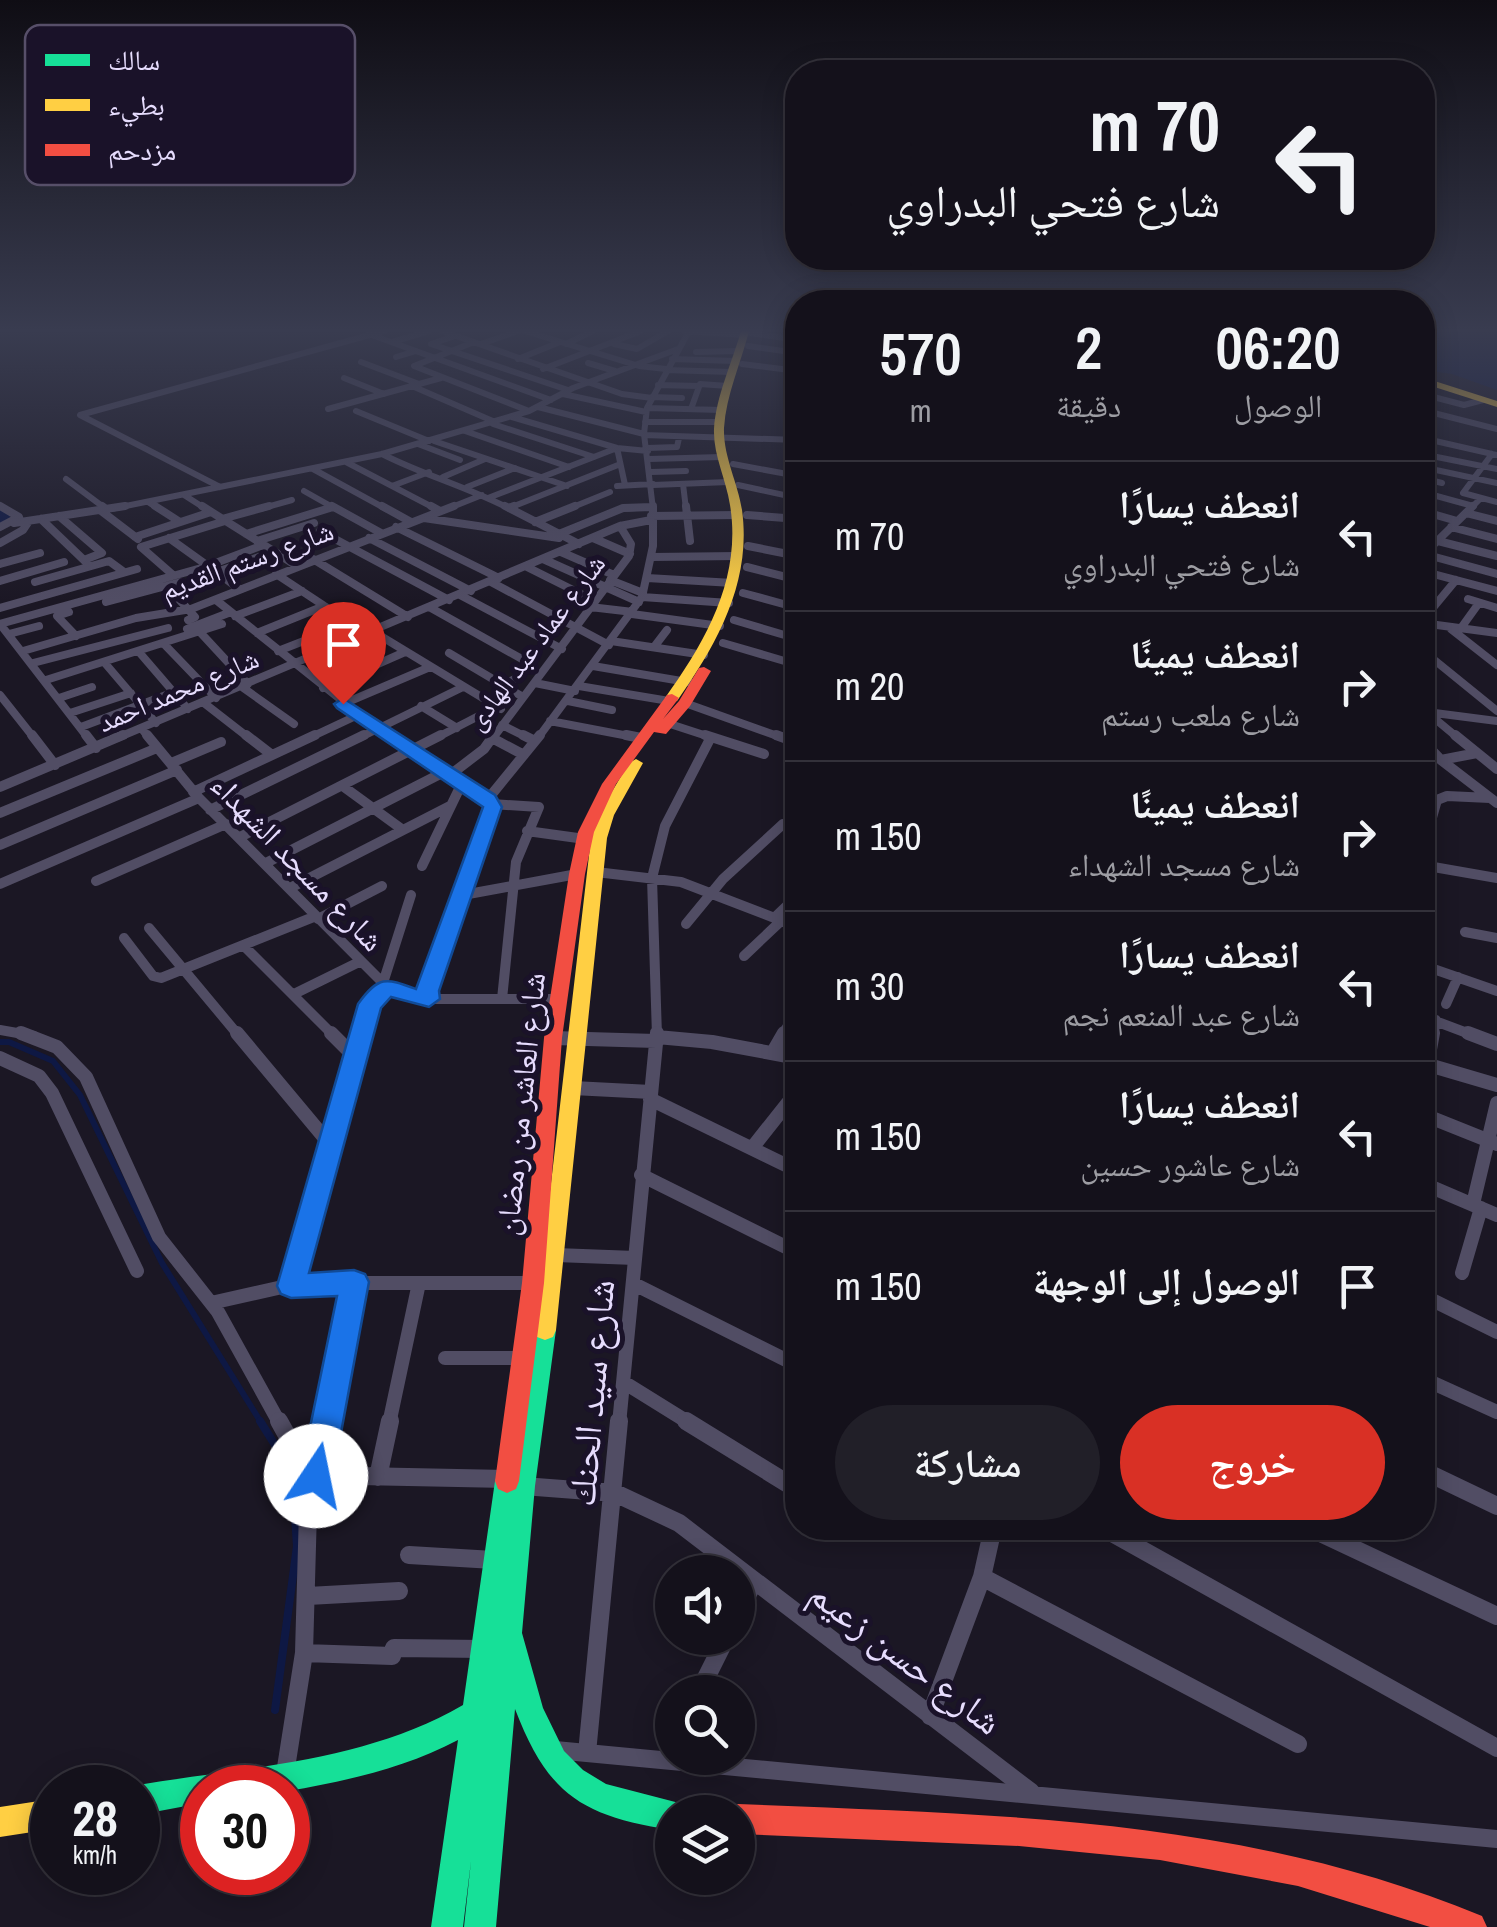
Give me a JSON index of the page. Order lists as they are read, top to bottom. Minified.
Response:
{"streets":{"main road":["شارع العاشر من رمضان"],"street":["شارع رستم القديم","شارع عماد عبد الهادى","شارع محمد احمد","شارع مسجد الشهداء","شارع سيد الحنك","شارع حسن زعيم"]},"crossings":[["شارع عماد عبد الهادى","شارع محمد احمد"],["شارع عماد عبد الهادى","شارع مسجد الشهداء"],["شارع محمد احمد","شارع مسجد الشهداء"],["شارع محمد احمد","شارع العاشر من رمضان"],["شارع مسجد الشهداء","شارع العاشر من رمضان"],["شارع العاشر من رمضان","شارع حسن زعيم"],["شارع سيد الحنك","شارع حسن زعيم"]],"legend":["سالك","بطيء","مزدحم"],"page":{"turn":["70 m","شارع فتحي البدراوي"],"eta":["06:20","الوصول","2","دقيقة","570","m"],"list":[{"name":"انعطف يسارًا","note":"شارع فتحي البدراوي","value":"70 m"},{"name":"انعطف يمينًا","note":"شارع ملعب رستم","value":"20 m"},{"name":"انعطف يمينًا","note":"شارع مسجد الشهداء","value":"150 m"},{"name":"انعطف يسارًا","note":"شارع عبد المنعم نجم","value":"30 m"},{"name":"انعطف يسارًا","note":"شارع عاشور حسين","value":"150 m"},{"name":"الوصول إلى الوجهة","value":"150 m"}],"buttons":["خروج","مشاركة"],"speed":"28 km/h","limit":"30"}}
